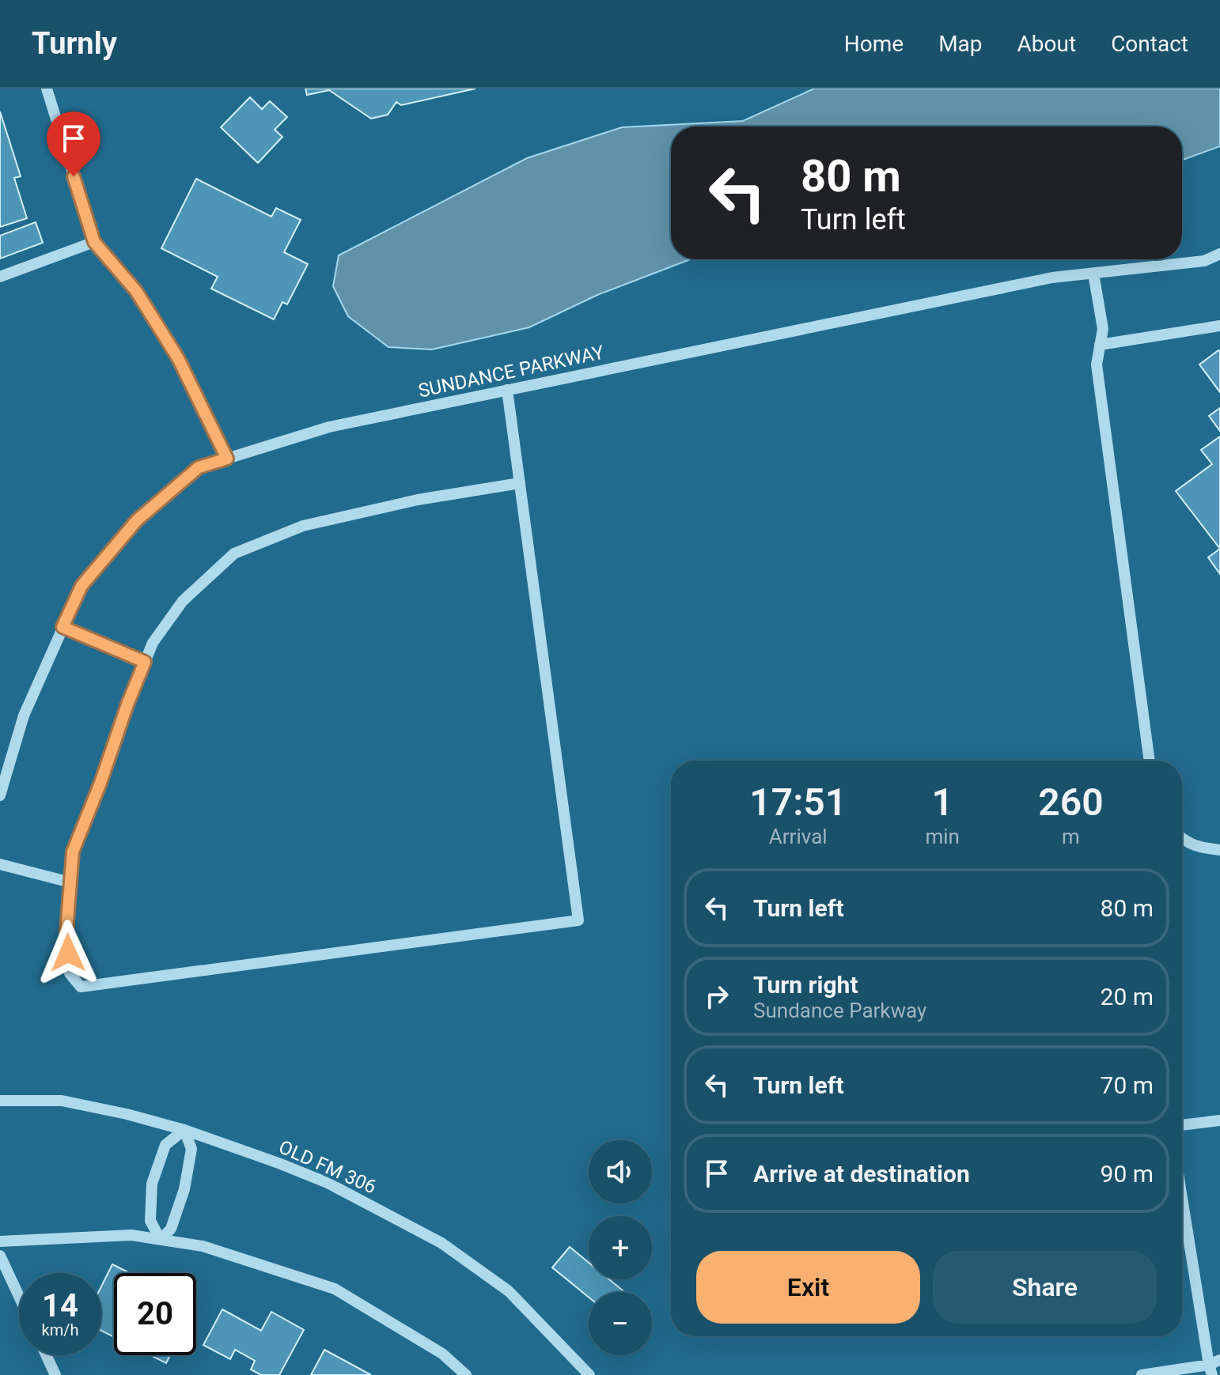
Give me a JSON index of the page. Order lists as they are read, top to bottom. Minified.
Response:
{"streets":{"street":["SUNDANCE PARKWAY","OLD FM 306"]},"page":{"header":"Turnly","nav":["Home","Map","About","Contact"],"turn":["80 m","Turn left"],"eta":["17:51","Arrival","1","min","260","m"],"list":[{"name":"Turn left","value":"80 m"},{"name":"Turn right","note":"Sundance Parkway","value":"20 m"},{"name":"Turn left","value":"70 m"},{"name":"Arrive at destination","value":"90 m"}],"map_buttons":["+","−"],"buttons":["Exit","Share"],"speed":"14 km/h","limit":"20"}}
